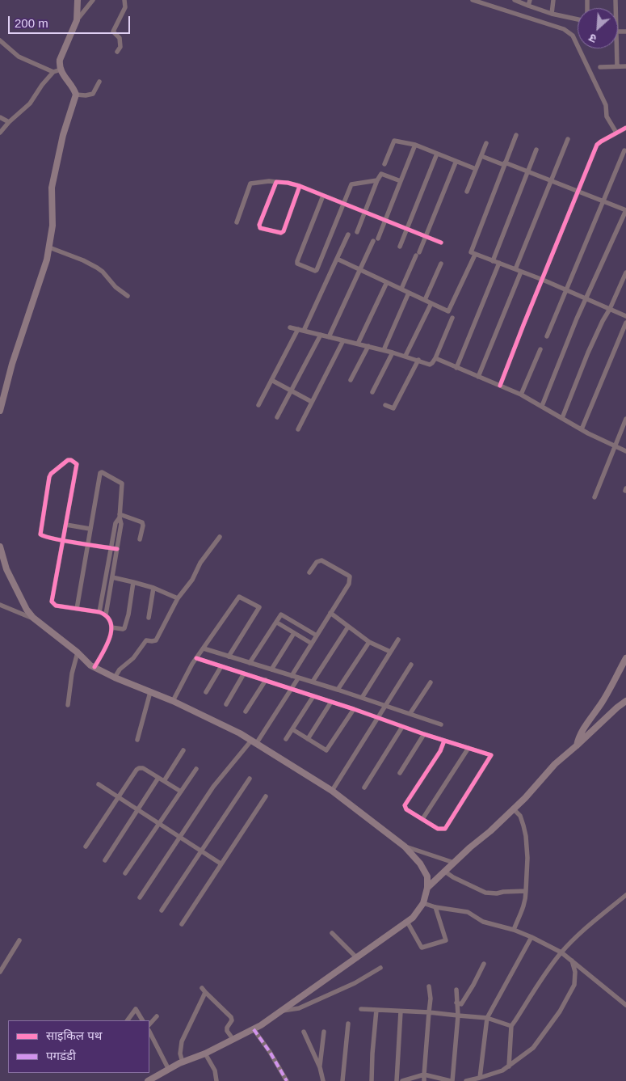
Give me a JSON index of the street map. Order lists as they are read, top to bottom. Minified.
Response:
{"legend":["साइकिल पथ","पगडंडी"],"scale_bar":"200 m","north":"bottom left"}
